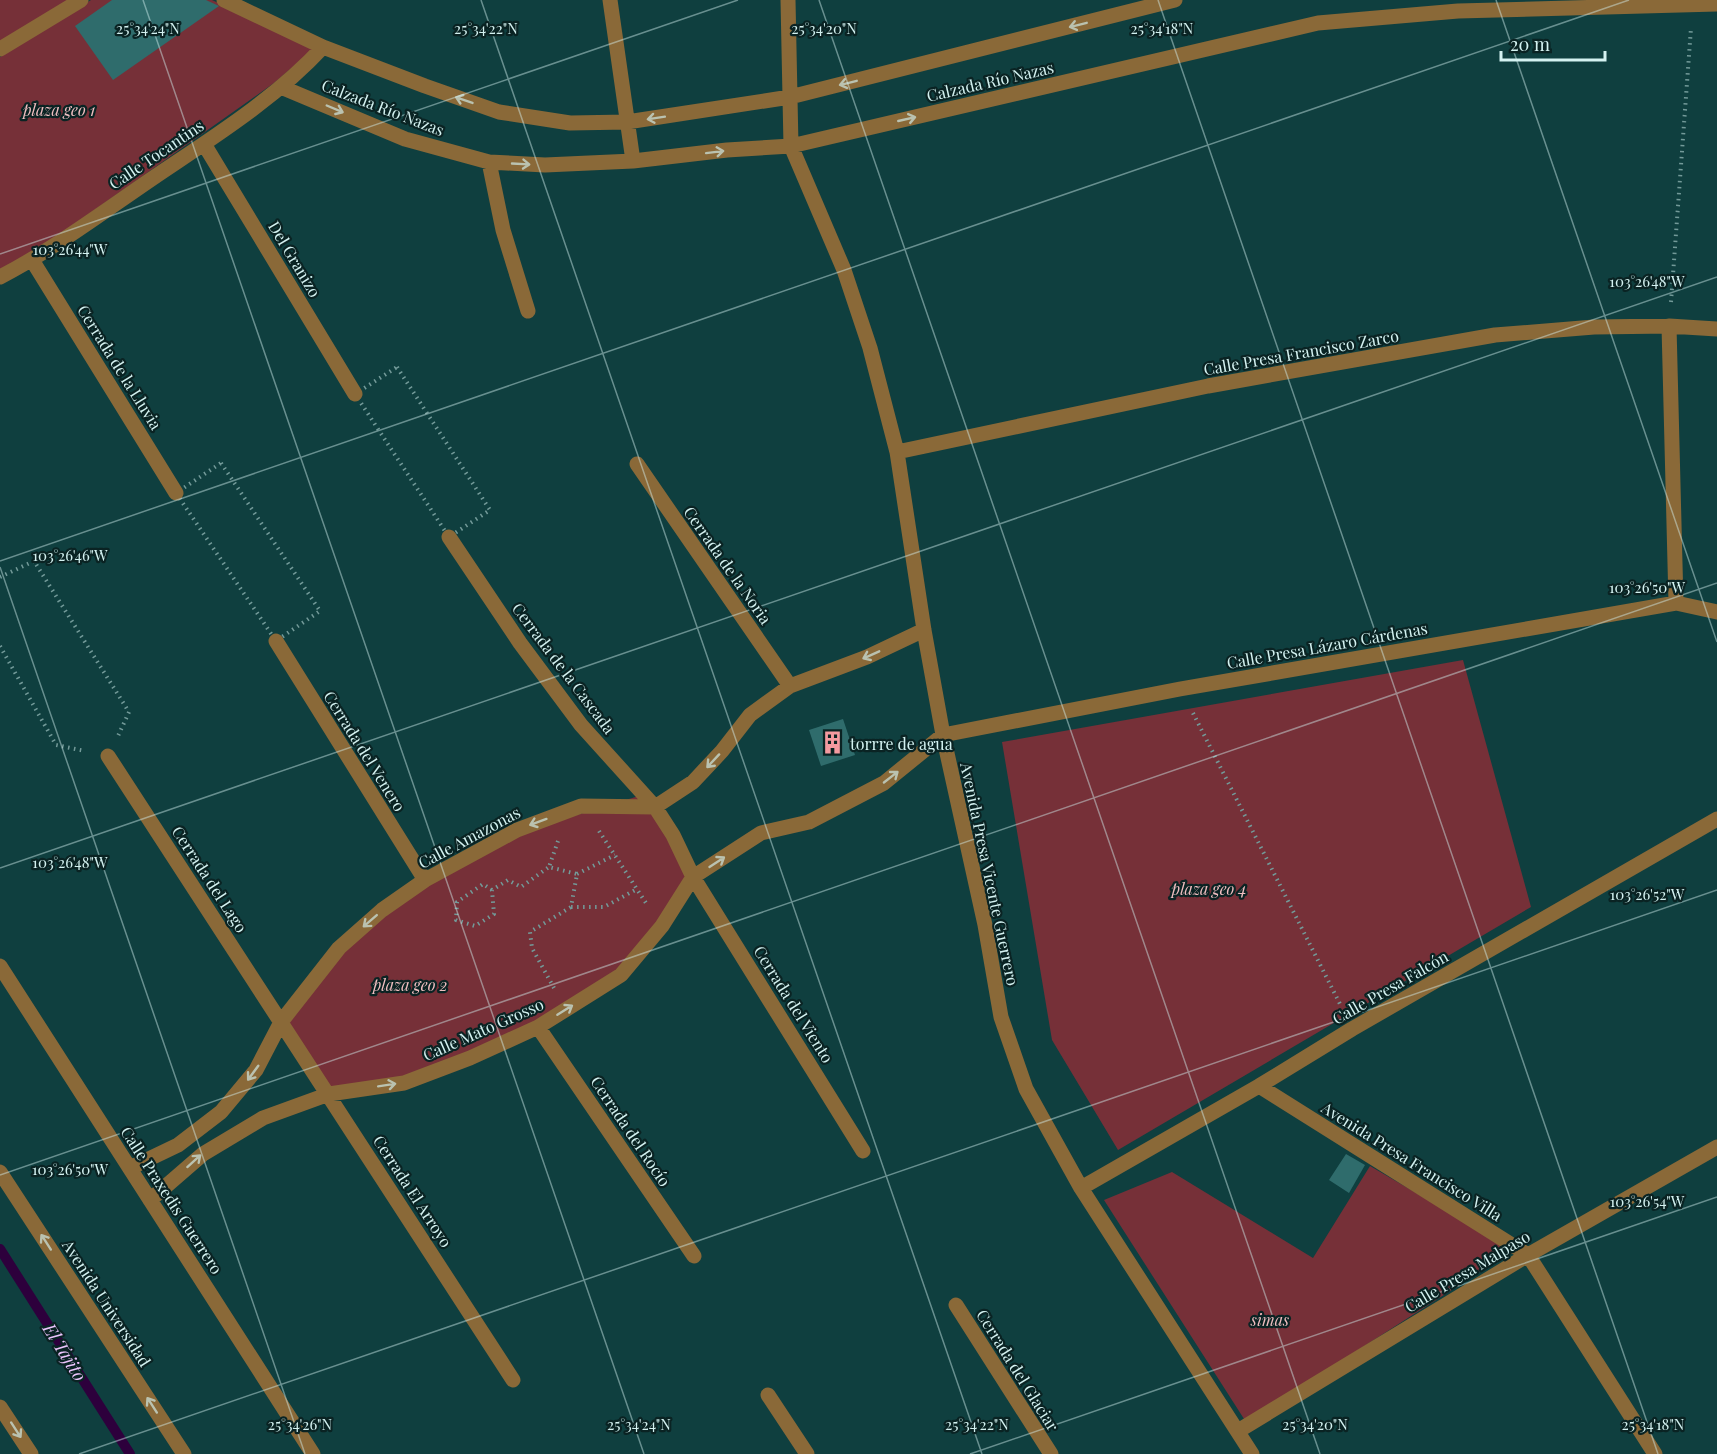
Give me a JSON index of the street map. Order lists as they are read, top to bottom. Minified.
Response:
{"streets":{"street":["Calzada Río Nazas","Calle Tocantins","Del Granizo","Calle Presa Francisco Zarco","Cerrada de la Lluvia","Cerrada de la Noria","Calle Presa Lázaro Cárdenas","Cerrada de la Cascada","Cerrada del Venero","Calle Amazonas","Avenida Presa Vicente Guerrero","Cerrada del Lago","Calle Presa Falcón","Cerrada del Viento","Calle Mato Grosso","Cerrada del Rocío","Avenida Presa Francisco Villa","Cerrada El Arroyo","Calle Praxedis Guerrero","Calle Presa Malpaso","Avenida Universidad","Cerrada del Glaciar"]},"crossings":[["Calzada Río Nazas","Calle Tocantins"],["Calzada Río Nazas","Avenida Presa Vicente Guerrero"],["Calle Tocantins","Del Granizo"],["Calle Tocantins","Cerrada de la Lluvia"],["Calle Presa Francisco Zarco","Avenida Presa Vicente Guerrero"],["Calle Presa Lázaro Cárdenas","Avenida Presa Vicente Guerrero"],["Calle Presa Lázaro Cárdenas","Calle Mato Grosso"],["Cerrada de la Cascada","Calle Amazonas"],["Cerrada de la Cascada","Cerrada del Viento"],["Cerrada de la Cascada","Calle Mato Grosso"],["Cerrada del Venero","Calle Amazonas"],["Calle Amazonas","Cerrada del Lago"],["Calle Amazonas","Cerrada El Arroyo"],["Calle Amazonas","Calle Praxedis Guerrero"],["Avenida Presa Vicente Guerrero","Calle Presa Falcón"],["Avenida Presa Vicente Guerrero","Calle Mato Grosso"],["Avenida Presa Vicente Guerrero","Calle Presa Malpaso"],["Cerrada del Lago","Cerrada El Arroyo"],["Calle Presa Falcón","Avenida Presa Francisco Villa"],["Cerrada del Viento","Calle Mato Grosso"],["Calle Mato Grosso","Cerrada del Rocío"],["Calle Mato Grosso","Cerrada El Arroyo"],["Calle Mato Grosso","Calle Praxedis Guerrero"],["Avenida Presa Francisco Villa","Calle Presa Malpaso"]],"one_way":["Calle Amazonas","Avenida Universidad"],"water":["El Tajito"],"parks":["plaza geo 1","plaza geo 4","plaza geo 2","simas"],"places":{"building":["torrre de agua"]},"scale_bar":"20 m","coordinates":["25°34'24\"N","25°34'22\"N","25°34'20\"N","25°34'18\"N","103°26'44\"W","103°26'48\"W","103°26'46\"W","103°26'50\"W","103°26'52\"W","103°26'54\"W","25°34'26\"N"]}
